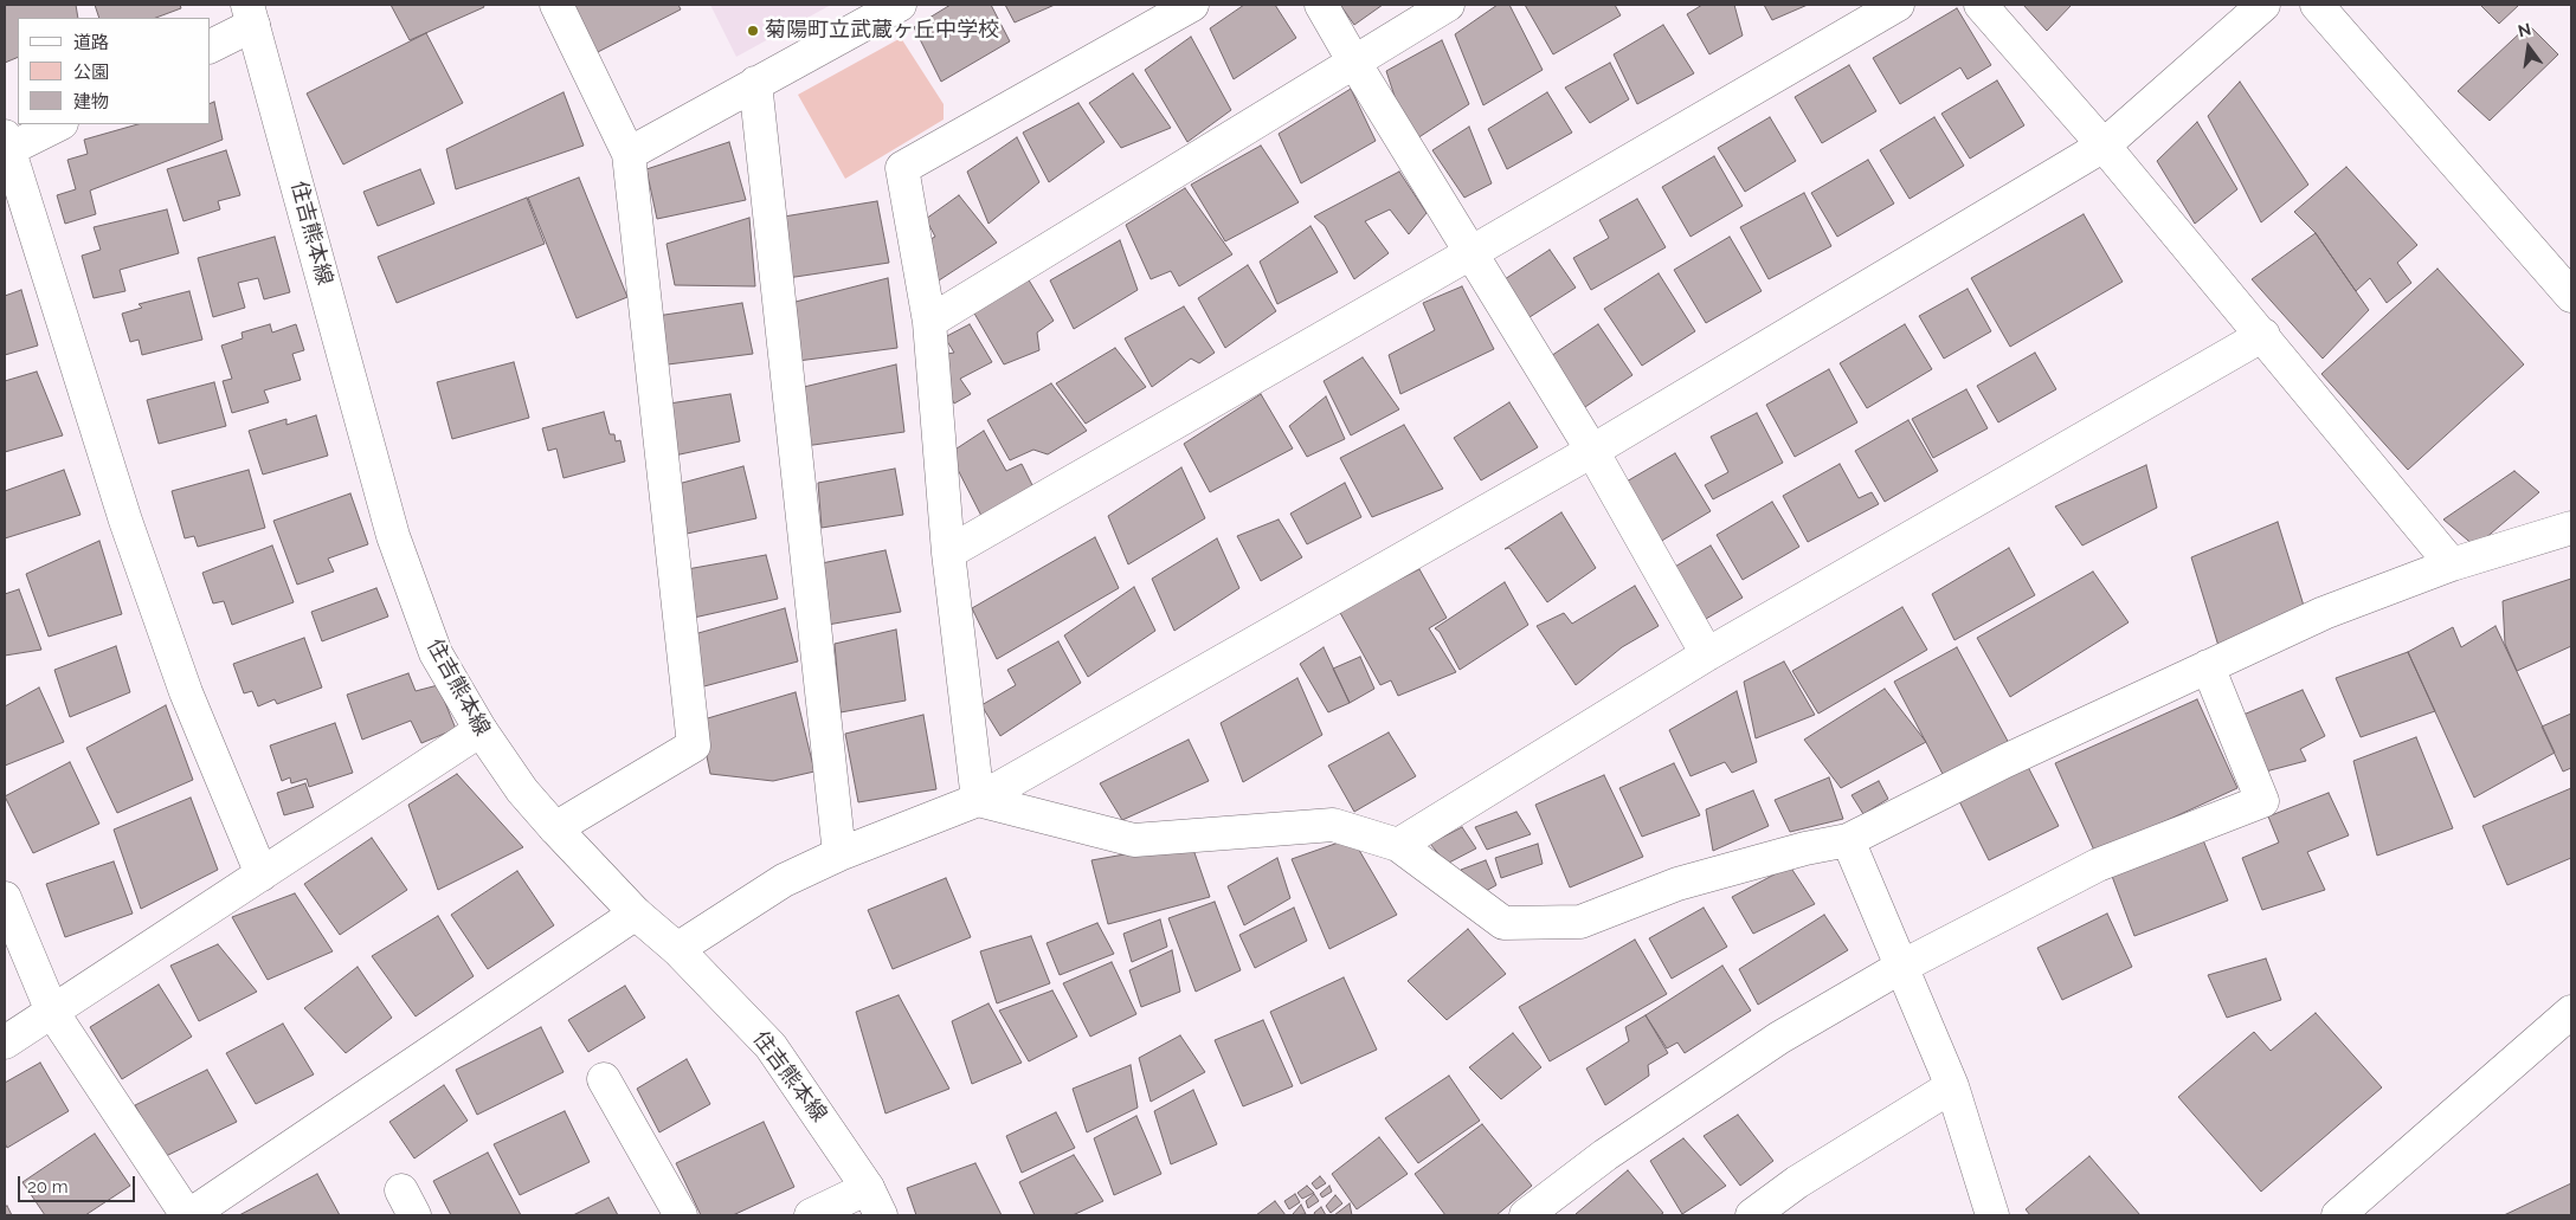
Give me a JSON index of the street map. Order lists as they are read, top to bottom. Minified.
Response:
{"streets":{"street":["住吉熊本線"]},"places":["菊陽町立武蔵ヶ丘中学校"],"legend":["道路","公園","建物"],"scale_bar":"20 m","north":"top"}
